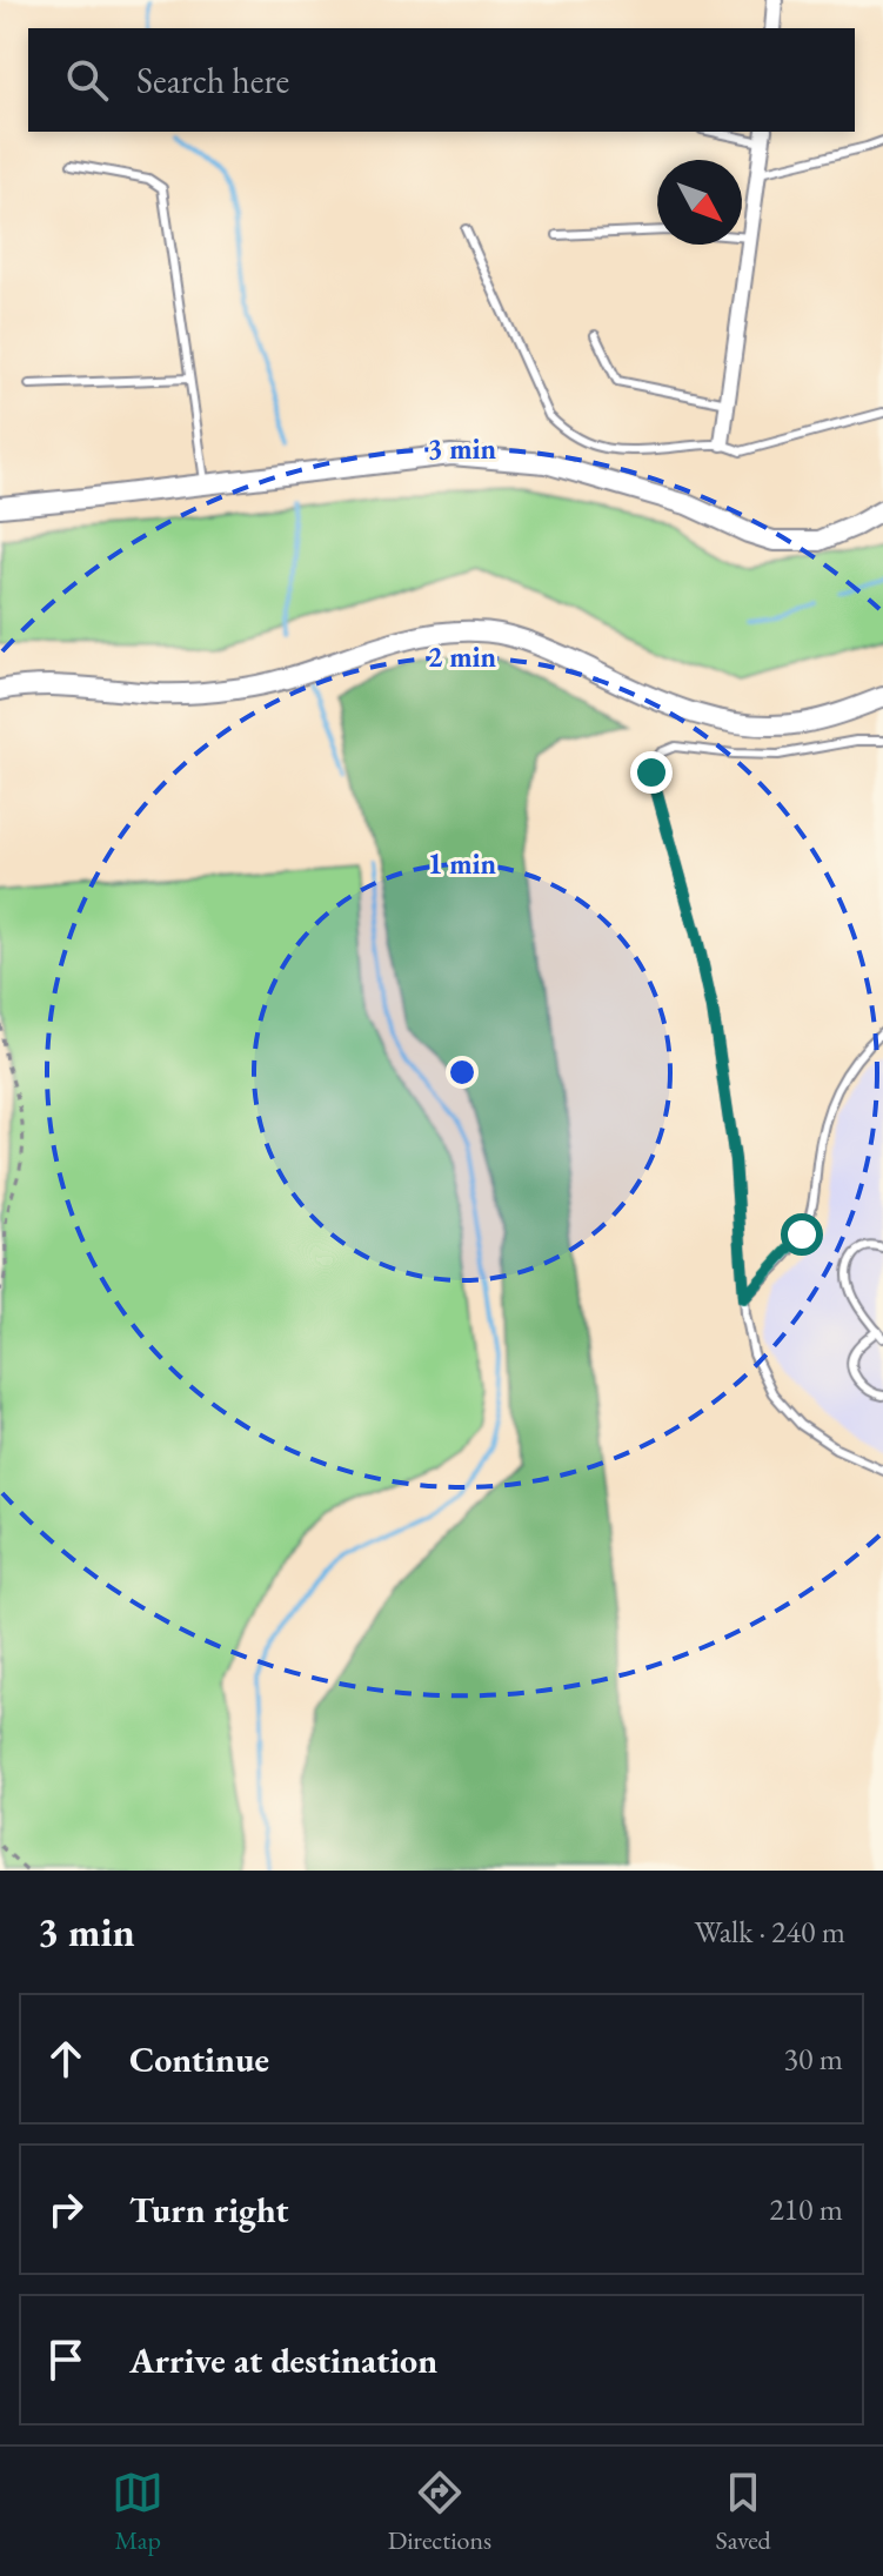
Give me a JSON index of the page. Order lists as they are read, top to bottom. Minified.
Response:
{"north":"bottom right","page":{"search":"Search here","heading":["3 min","Walk · 240 m"],"list":[["Continue","30 m"],["Turn right","210 m"],"Arrive at destination"],"nav":["Map","Directions","Saved"]},"rings":["3 min","2 min","1 min"]}
